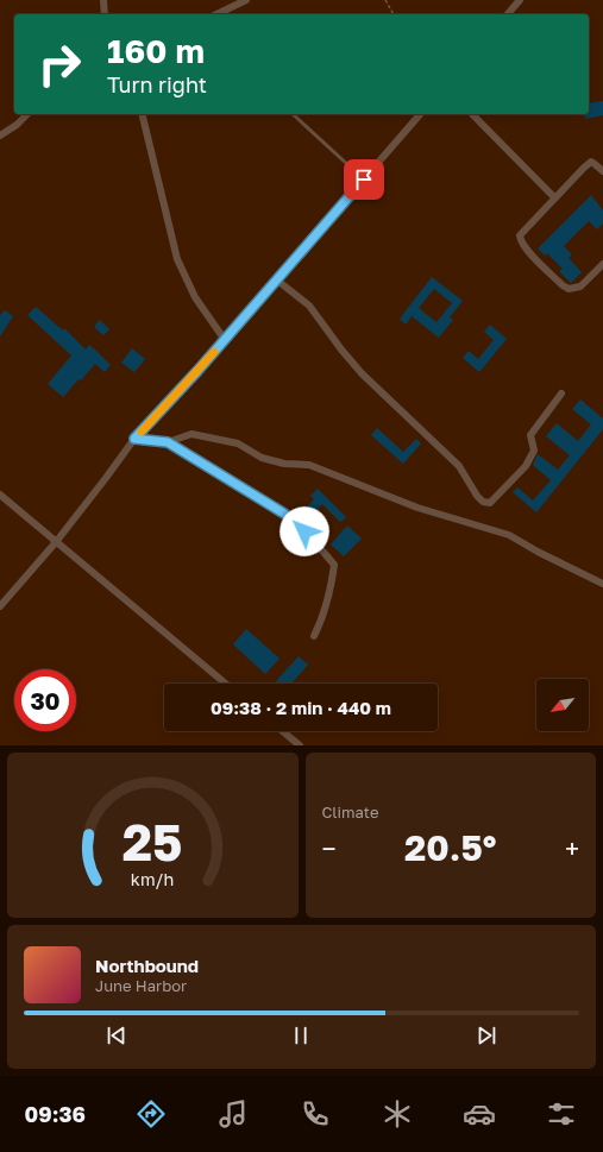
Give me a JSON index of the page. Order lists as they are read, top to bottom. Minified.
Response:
{"north":"bottom left","page":{"turn":["160 m","Turn right"],"limit":"30","trip":"09:38 · 2 min · 440 m","tile":"Climate","heat":["−","20.5°","+"],"song":["Northbound","June Harbor"],"tabs":"09:36","gauge":["25","km/h"]}}
